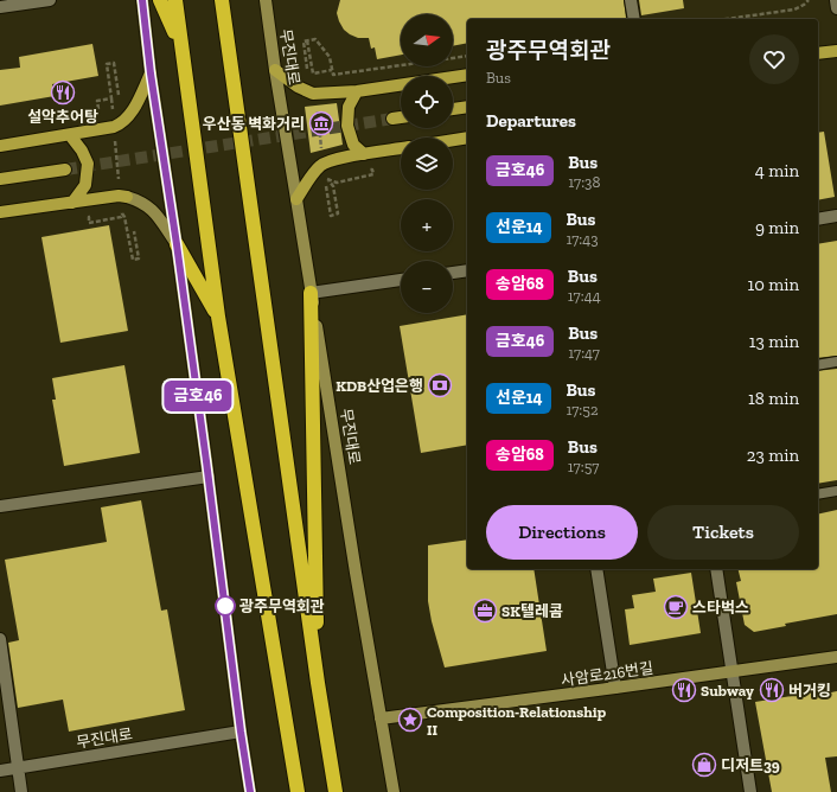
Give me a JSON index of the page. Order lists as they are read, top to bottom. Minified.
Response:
{"streets":{"street":["무진대로","사암로216번길"]},"crossings":[["무진대로","사암로216번길"]],"places":{"restaurant":["설악추어탕","Subway","버거킹"],"museum":["우산동 벽화거리"],"bank":["KDB산업은행"],"other":["광주무역회관"],"cafe":["스타벅스"],"office":["SK텔레콤"],"place":["Composition-Relationship II"],"shop":["디저트39"]},"lines":["bus line 금호46"],"north":"right","page":{"on_map":"금호46","map_buttons":["+","−"],"heading":[["광주무역회관","Bus"],"Departures"],"list":[{"mark":"금호46","name":"Bus","note":"17:38","value":"4 min"},{"mark":"선운14","name":"Bus","note":"17:43","value":"9 min"},{"mark":"송암68","name":"Bus","note":"17:44","value":"10 min"},{"mark":"금호46","name":"Bus","note":"17:47","value":"13 min"},{"mark":"선운14","name":"Bus","note":"17:52","value":"18 min"},{"mark":"송암68","name":"Bus","note":"17:57","value":"23 min"}],"buttons":["Directions","Tickets"]}}
